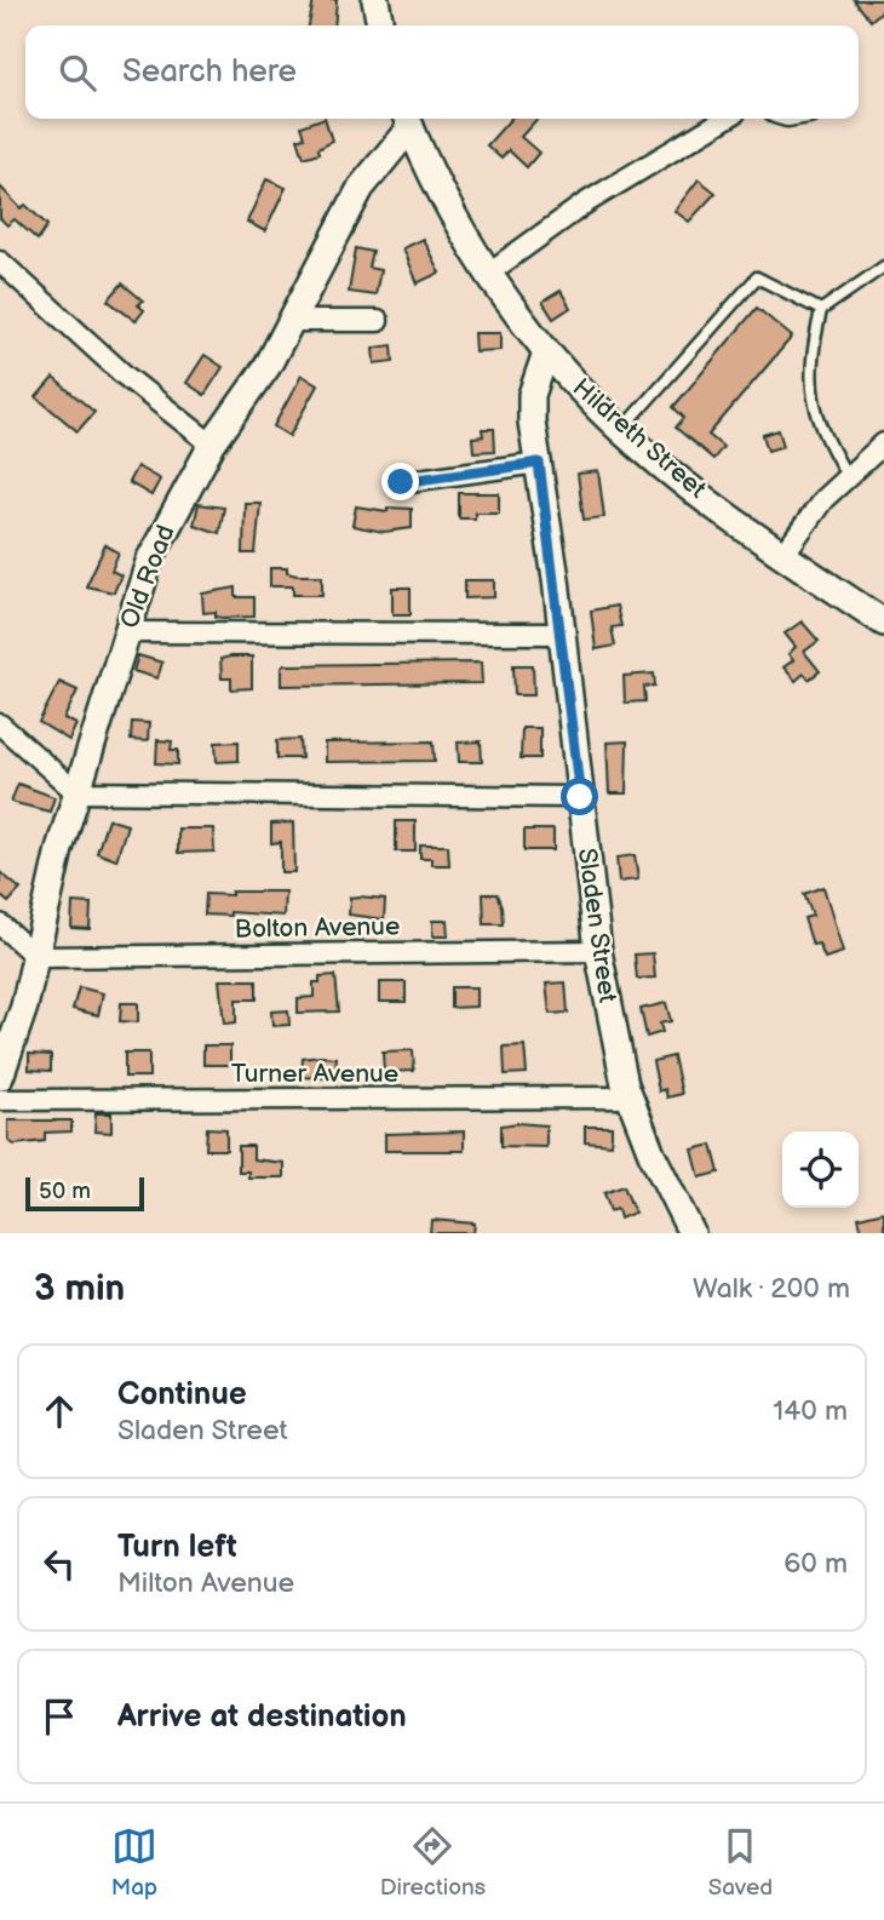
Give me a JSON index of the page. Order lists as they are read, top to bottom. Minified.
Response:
{"streets":{"street":["Hildreth Street","Old Road","Sladen Street","Bolton Avenue","Turner Avenue"]},"crossings":[["Hildreth Street","Old Road"],["Hildreth Street","Sladen Street"],["Old Road","Bolton Avenue"],["Sladen Street","Bolton Avenue"],["Sladen Street","Turner Avenue"]],"scale_bar":"50 m","page":{"search":"Search here","scale":"50 m","heading":["3 min","Walk · 200 m"],"list":[["Continue","Sladen Street","140 m"],["Turn left","Milton Avenue","60 m"],"Arrive at destination"],"nav":["Map","Directions","Saved"]}}
